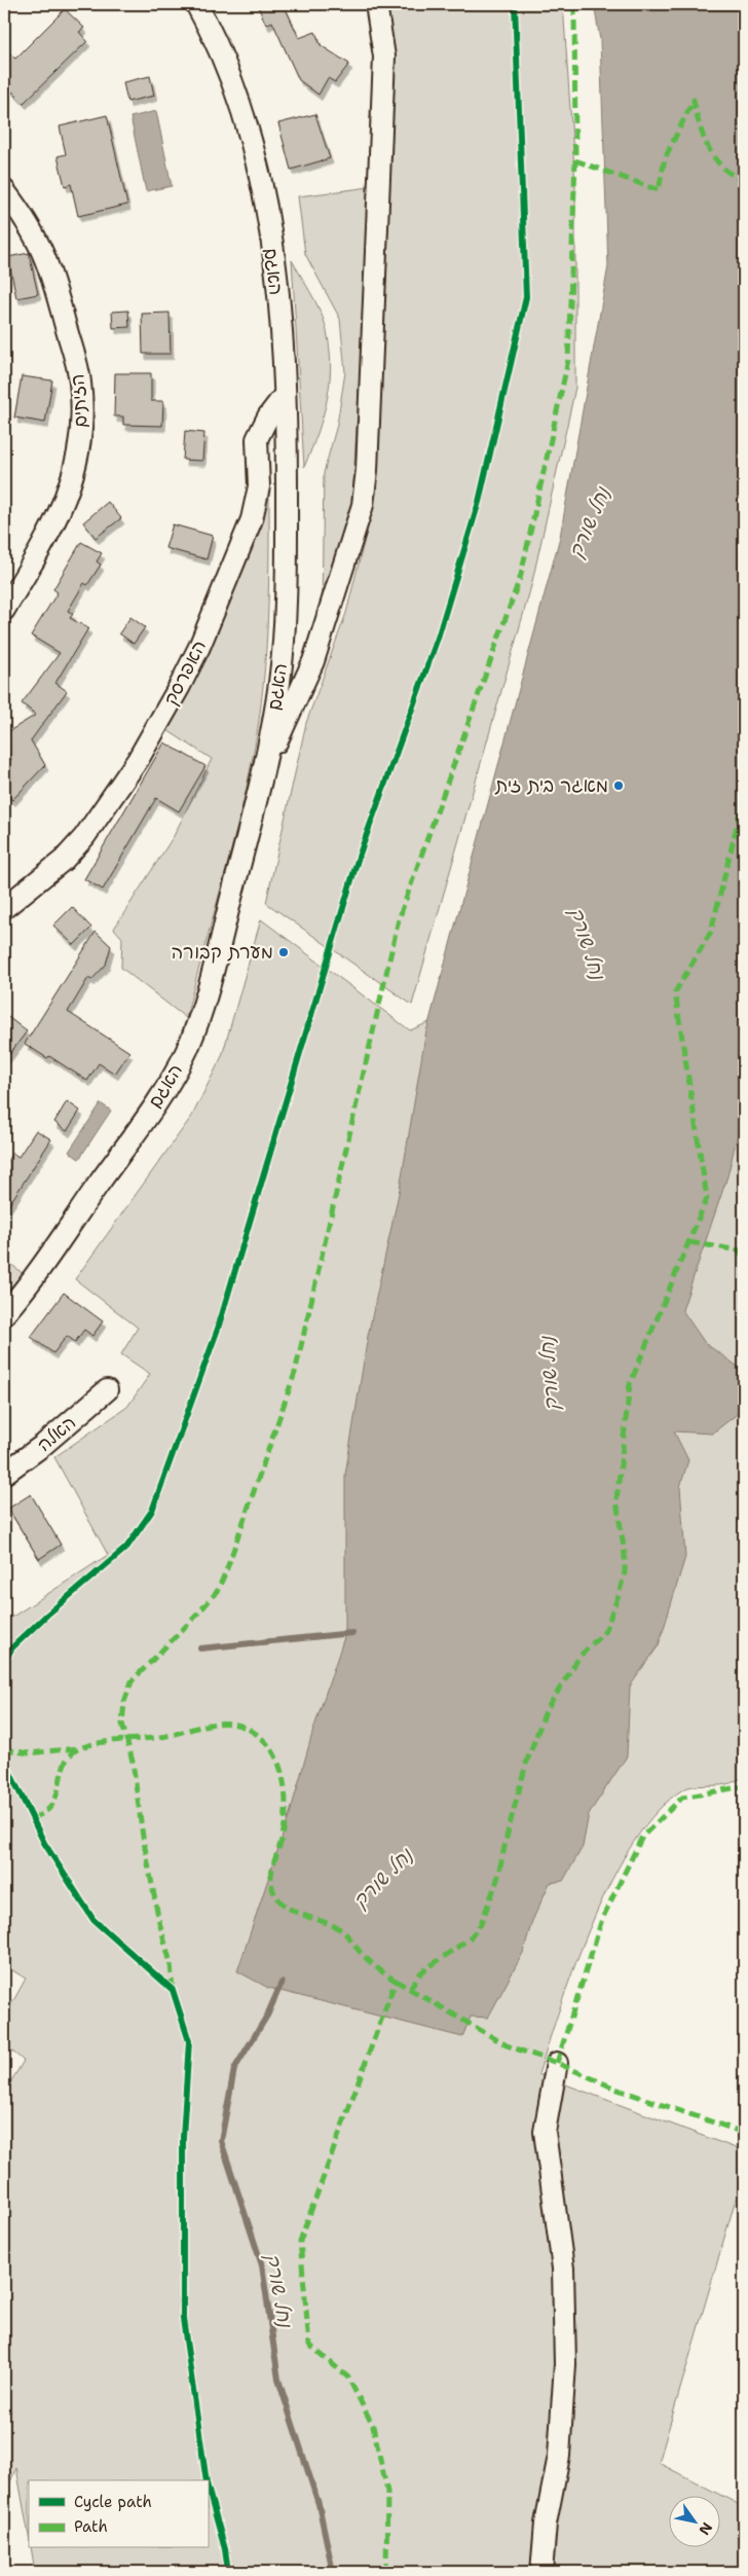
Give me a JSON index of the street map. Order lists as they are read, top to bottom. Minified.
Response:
{"streets":{"street":["האגם","הזיתים","האפרסק","האלה"]},"crossings":[["האגם","האפרסק"]],"water":["נחל שורק"],"places":["מאגר בית זית","מערת קבורה"],"legend":["Cycle path","Path"],"north":"bottom right"}
